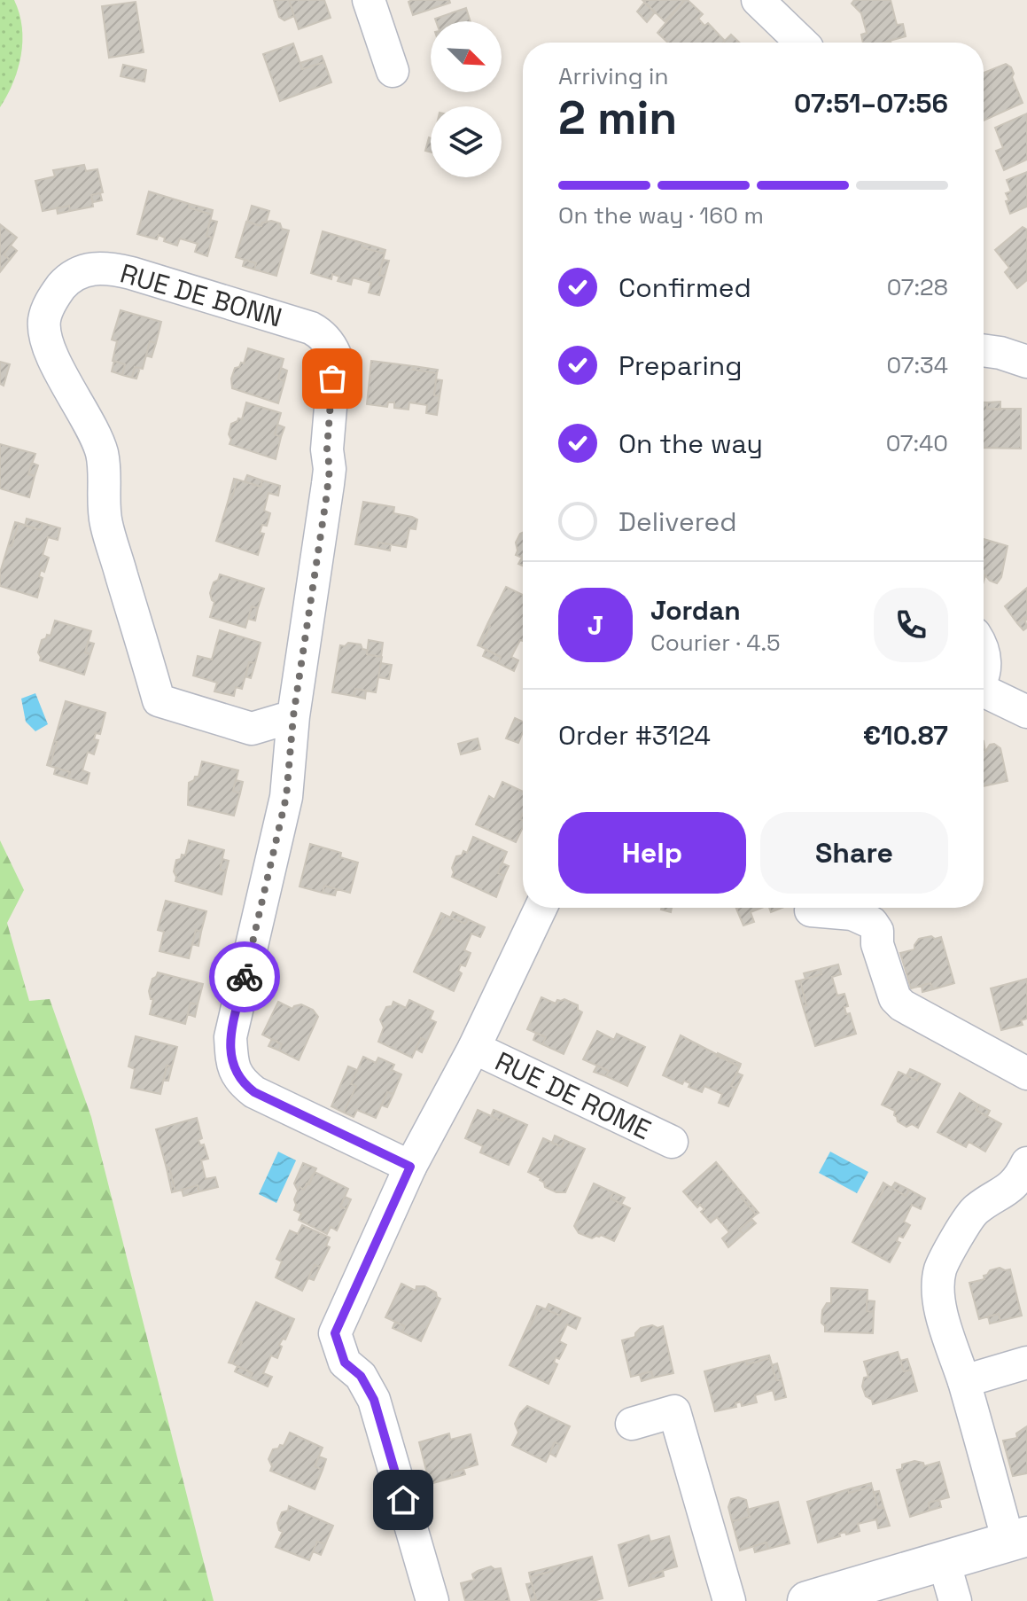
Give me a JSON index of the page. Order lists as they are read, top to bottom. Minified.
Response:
{"streets":{"street":["RUE DE BONN","RUE DE ROME"]},"crossings":[["RUE DE BONN","RUE DE ROME"]],"north":"bottom right","page":{"heading":["2 min","Arriving in","07:51–07:56"],"panel":["Jordan","Courier · 4.5","Order #3124","€10.87"],"bar":"On the way · 160 m","list":[["Confirmed","07:28"],["Preparing","07:34"],["On the way","07:40"],"Delivered"],"round":"J","buttons":["Help","Share"]}}
